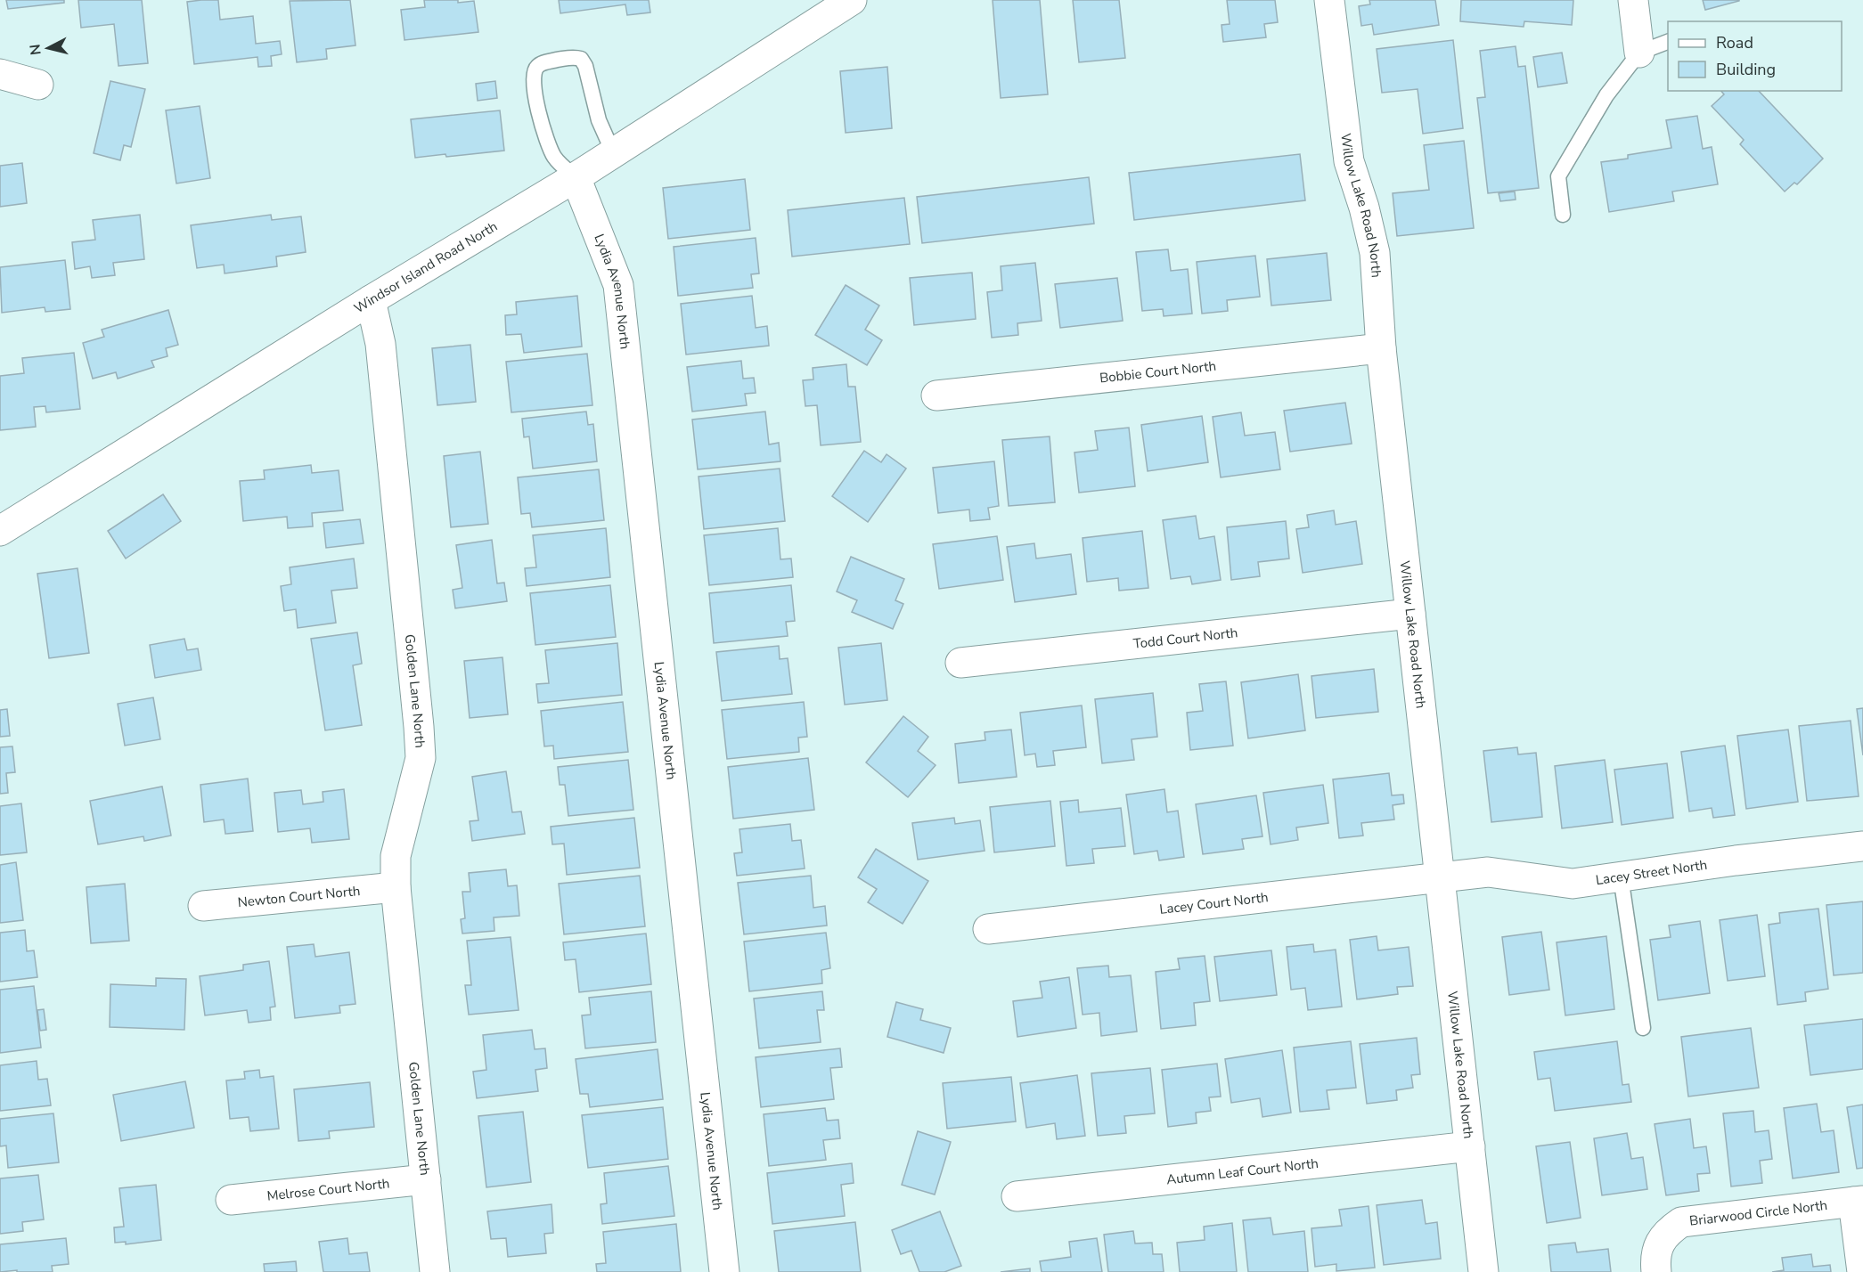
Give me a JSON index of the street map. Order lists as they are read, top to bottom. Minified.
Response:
{"streets":{"street":["Willow Lake Road North","Windsor Island Road North","Lydia Avenue North","Bobbie Court North","Todd Court North","Golden Lane North","Lacey Street North","Newton Court North","Lacey Court North","Autumn Leaf Court North","Melrose Court North","Briarwood Circle North"]},"crossings":[["Willow Lake Road North","Bobbie Court North"],["Willow Lake Road North","Todd Court North"],["Willow Lake Road North","Lacey Street North"],["Willow Lake Road North","Lacey Court North"],["Willow Lake Road North","Autumn Leaf Court North"],["Windsor Island Road North","Lydia Avenue North"],["Windsor Island Road North","Golden Lane North"],["Golden Lane North","Newton Court North"],["Golden Lane North","Melrose Court North"],["Lacey Street North","Lacey Court North"]],"legend":["Road","Building"],"north":"left"}
